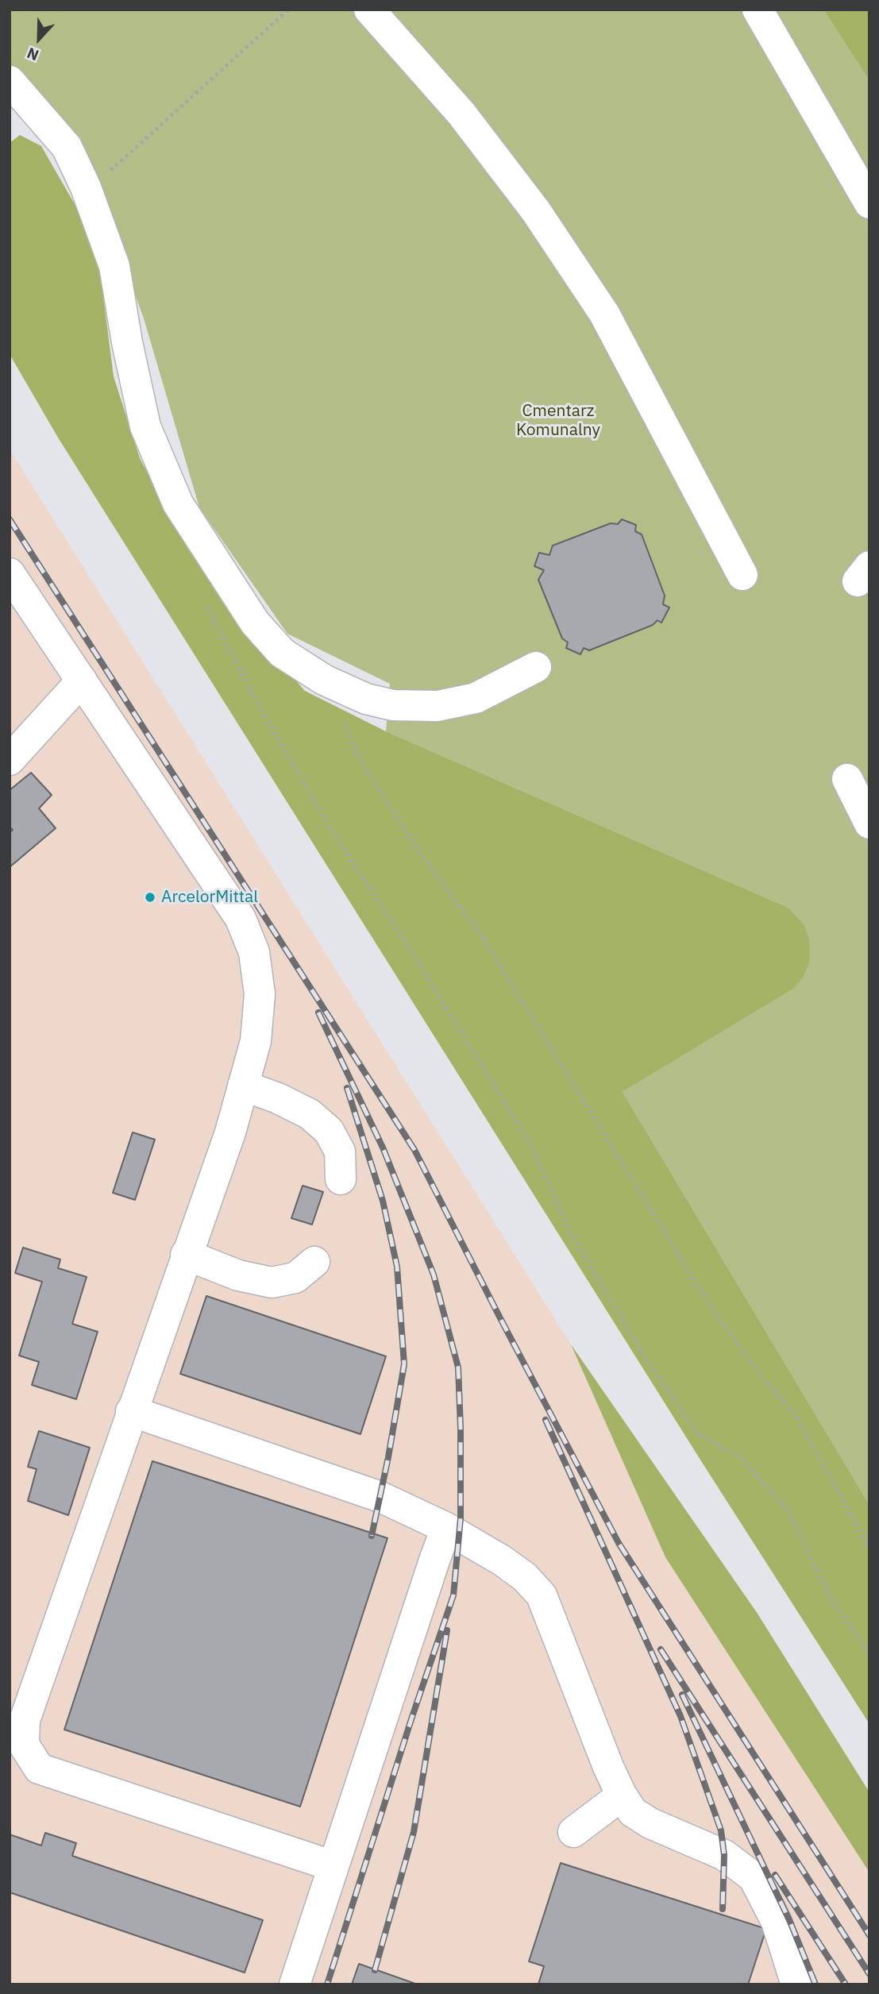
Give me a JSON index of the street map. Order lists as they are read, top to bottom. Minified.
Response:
{"parks":["Cmentarz Komunalny"],"places":["ArcelorMittal"],"north":"bottom"}
